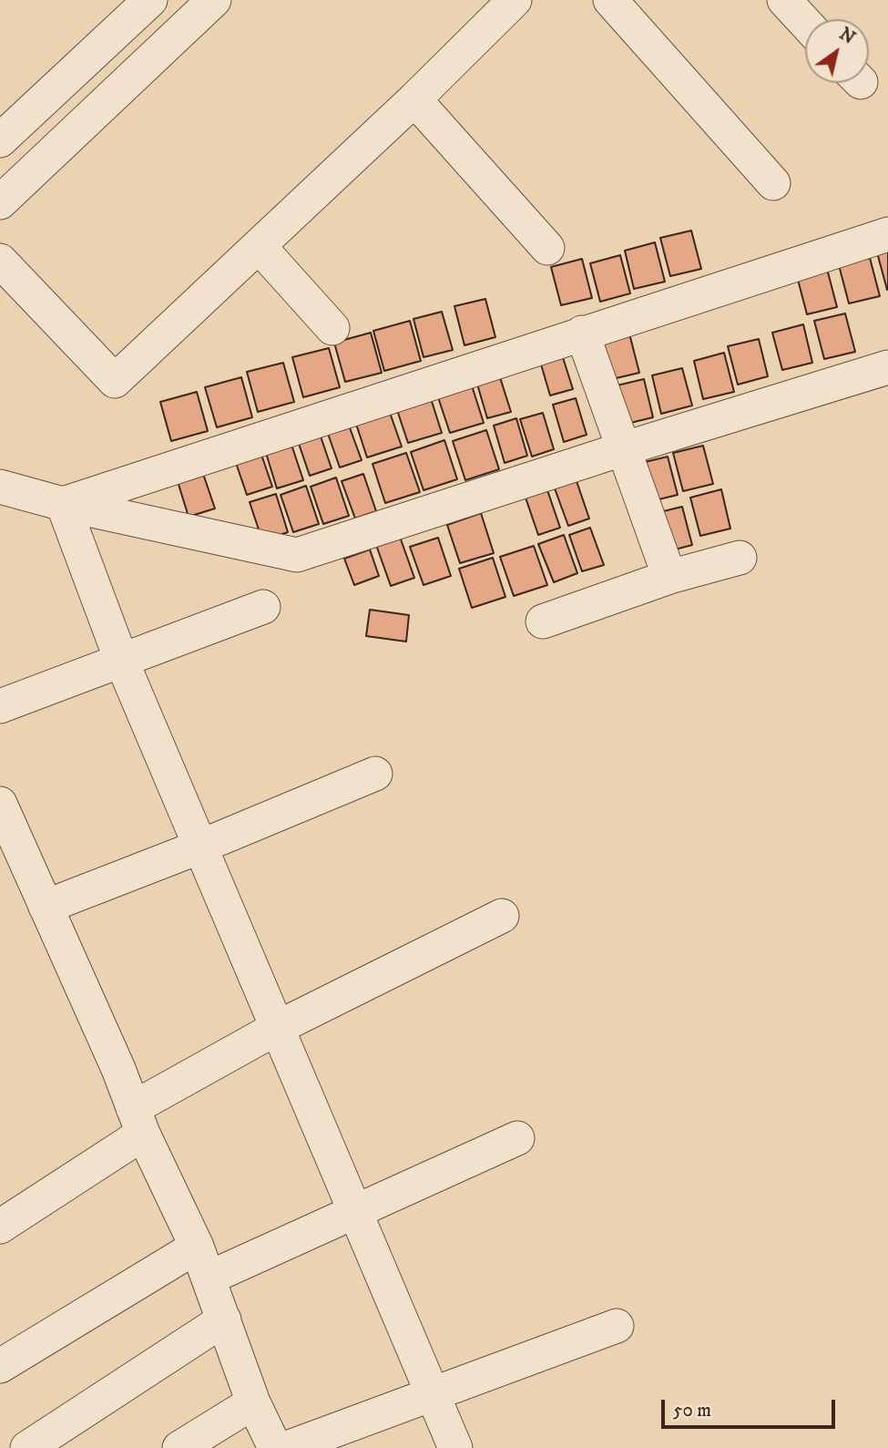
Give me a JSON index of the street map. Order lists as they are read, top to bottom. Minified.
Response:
{"scale_bar":"50 m","north":"top right"}
